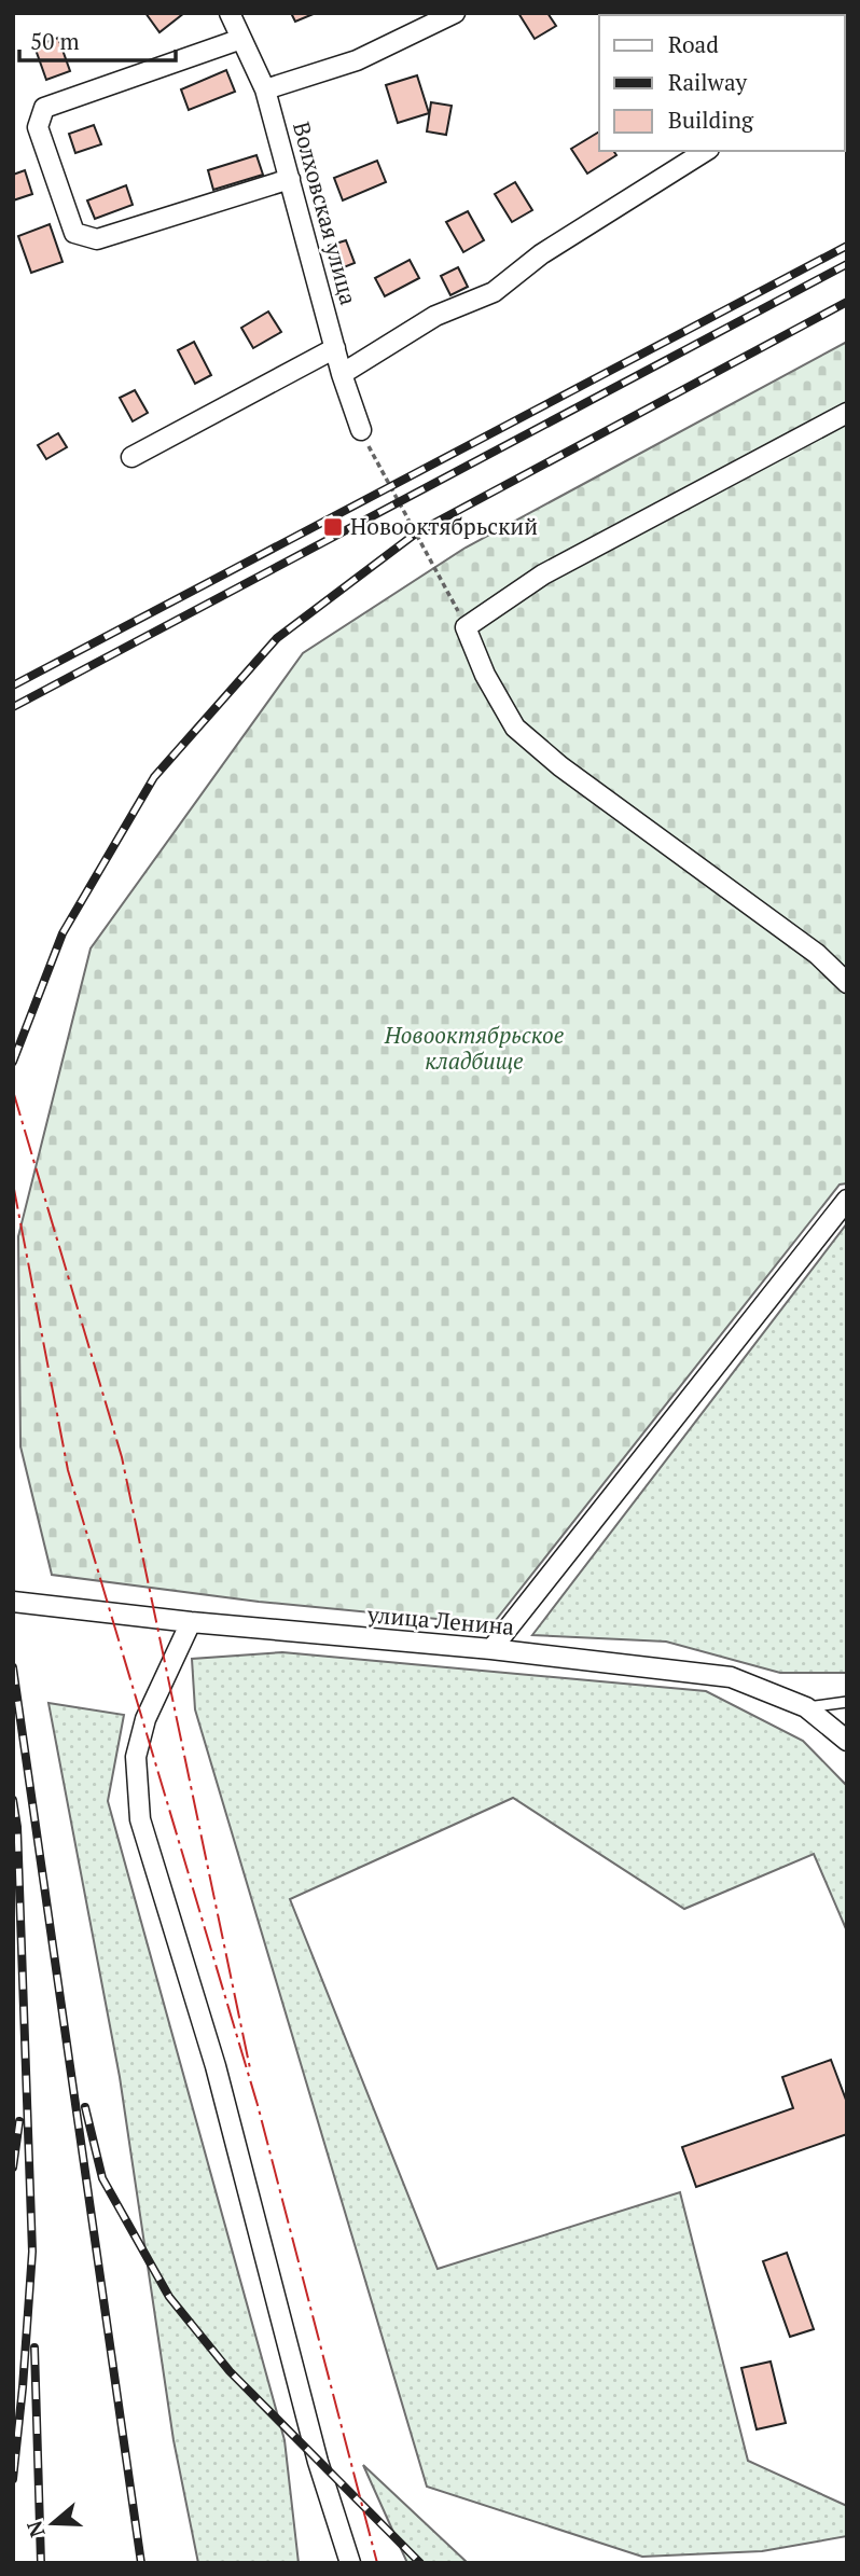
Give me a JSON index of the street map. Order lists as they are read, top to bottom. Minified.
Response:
{"streets":{"street":["Волховская улица","улица Ленина"]},"parks":["Новооктябрьское кладбище"],"places":{"transit":["Новооктябрьский"]},"legend":["Road","Railway","Building"],"scale_bar":"50 m","north":"left"}
